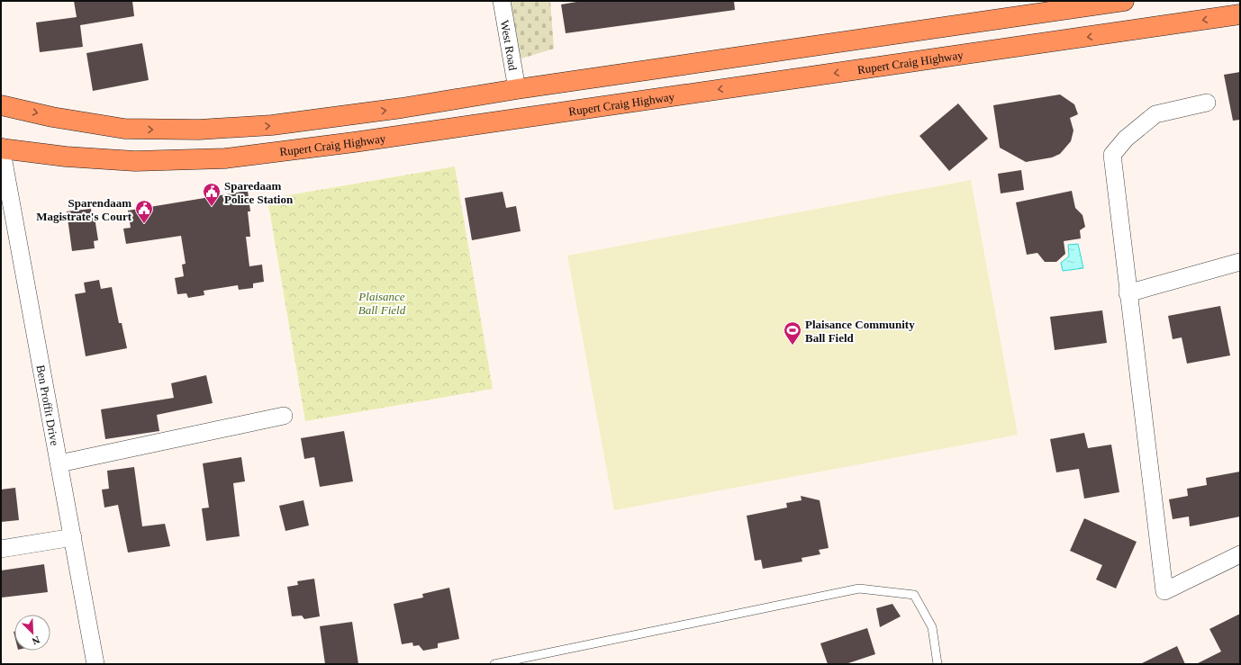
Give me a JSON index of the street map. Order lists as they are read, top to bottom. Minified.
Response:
{"streets":{"main road":["Rupert Craig Highway"],"street":["West Road","Ben Proffit Drive"]},"crossings":[["Rupert Craig Highway","Ben Proffit Drive"]],"parks":["Plaisance Ball Field"],"places":{"public building":["Sparedaam Police Station","Sparendaam Magistrate's Court"],"sports":["Plaisance Community Ball Field"]},"north":"bottom right"}
